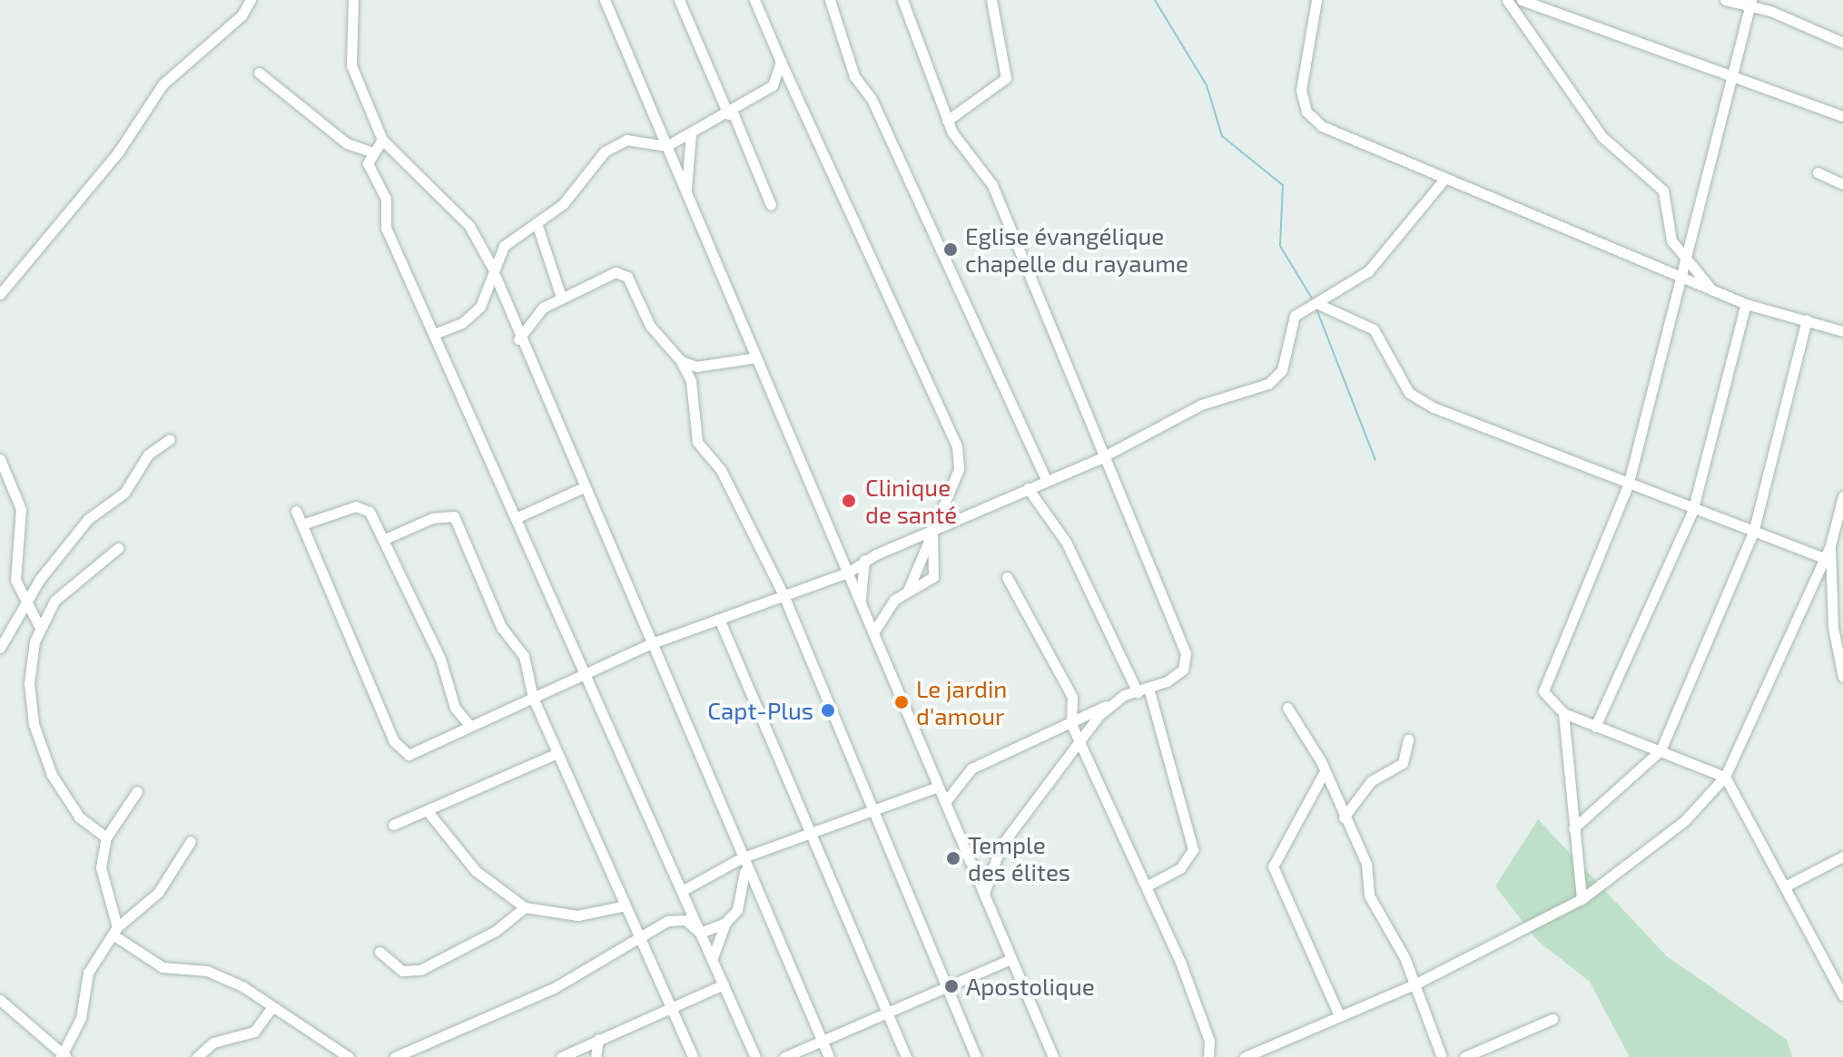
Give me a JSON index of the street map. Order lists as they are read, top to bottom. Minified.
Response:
{"places":["Eglise évangélique chapelle du rayaume","Clinique de santé","Le jardin d'amour","Capt-Plus","Temple des élites","Apostolique"]}
